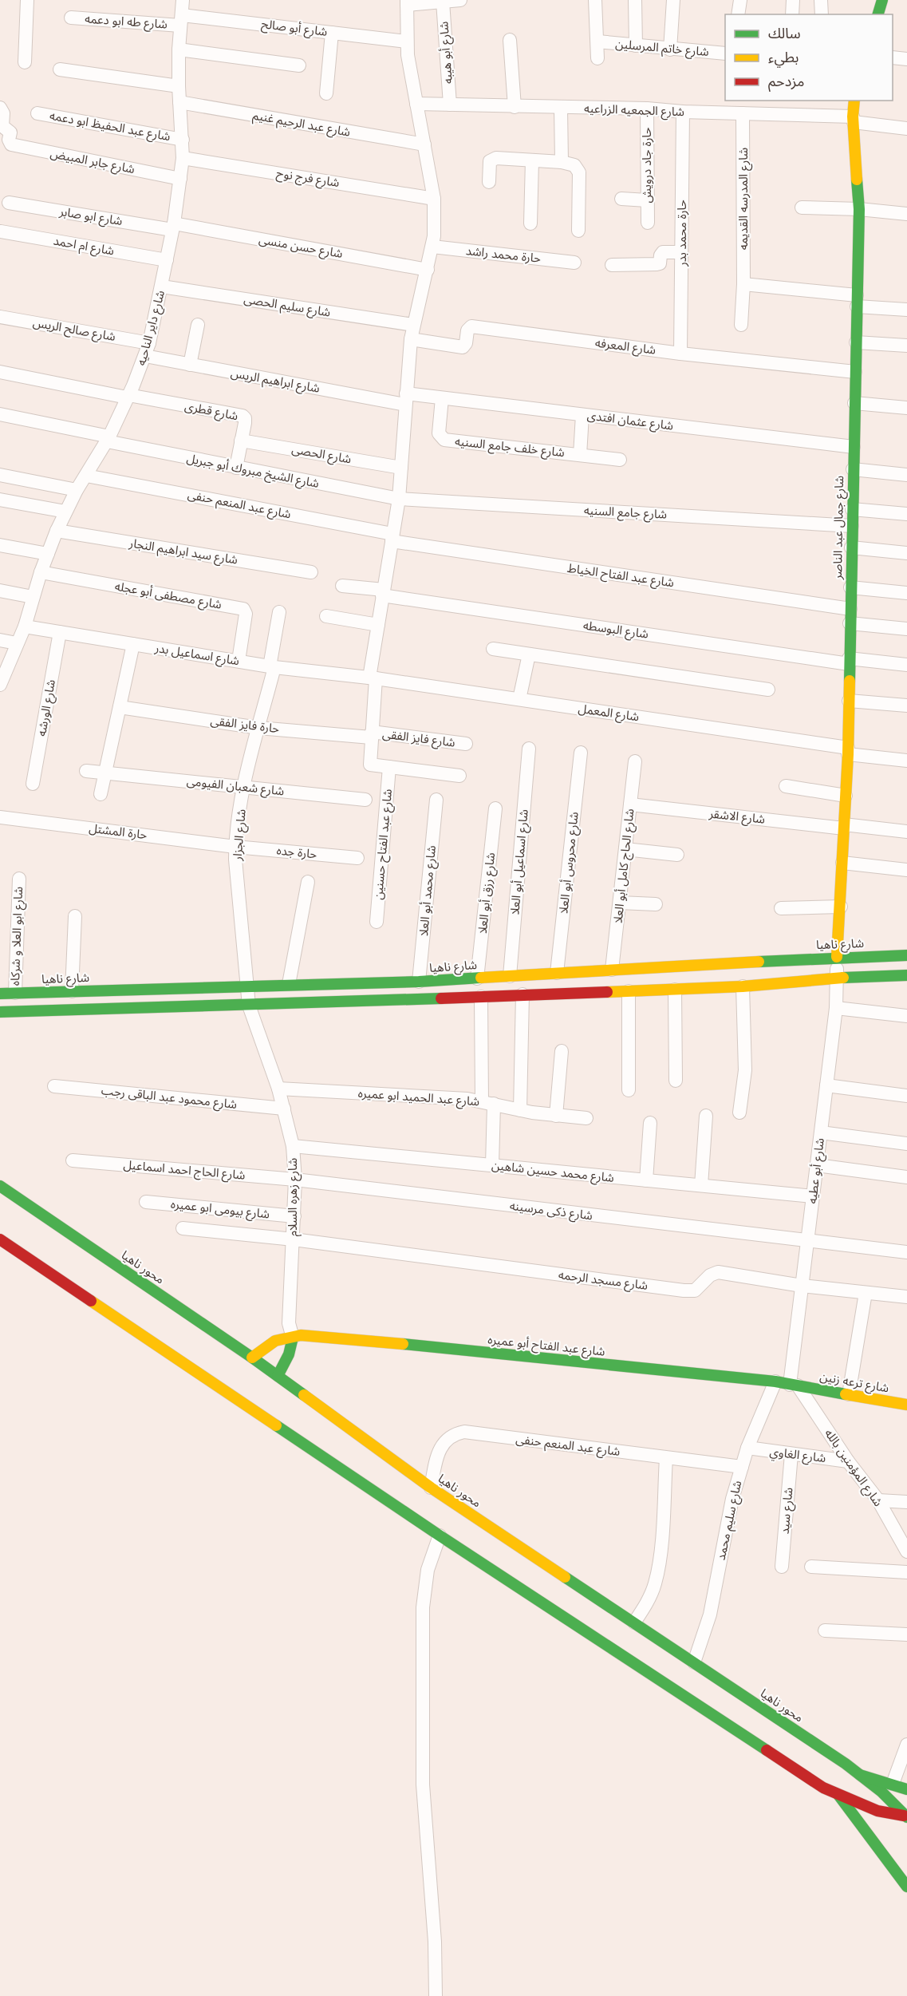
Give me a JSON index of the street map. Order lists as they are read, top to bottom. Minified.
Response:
{"streets":{"main road":["شارع جمال عبد الناصر","شارع ناهيا","محور ناهيا","شارع عبد الفتاح أبو عميره","شارع ترعه زنين"],"street":["شارع طه ابو دعمه","شارع أبو صالح","شارع خاتم المرسلين","شارع أبو هيبه","شارع الجمعيه الزراعيه","شارع عبد الرحيم غنيم","شارع عبد الحفيظ ابو دعمه","شارع جابر المبيض","حارة جاد درويش","شارع فرج نوح","شارع المدرسه القديمه","شارع ابو صابر","حارة محمد بدر","شارع ام احمد","شارع حسن منسى","حارة محمد راشد","شارع سليم الحصى","شارع داير الناحيه","شارع صالح الريس","شارع المعرفه","شارع ابراهيم الريس","شارع قطرى","شارع عثمان افتدى","شارع خلف جامع السنيه","شارع الحصى","شارع الشيخ مبروك أبو جبريل","شارع عبد المنعم حنفى","شارع جامع السنيه","شارع سيد ابراهيم النجار","شارع عبد الفتاح الخياط","شارع مصطفى أبو عجله","شارع البوسطه","شارع اسماعيل بدر","شارع الورشه","شارع المعمل","حارة فايز الفقى","شارع فايز الفقى","شارع شعبان الفيومى","شارع الاشقر","حارة المشتل","شارع الجزار","شارع عبد الفتاح حسنين","حارة جده","شارع اسماعيل أبو العلا","شارع محروس أبو العلا","شارع الحاج كامل أبو العلا","شارع محمد أبو العلا","شارع رزق أبو العلا","شارع ابو العلا و شركاه","شارع محمود عبد الباقى رجب","شارع عبد الحميد ابو عميره","شارع الحاج احمد اسماعيل","شارع أبو عطيه","شارع محمد حسين شاهين","شارع زهره السلام","شارع بيومى ابو عميره","شارع ذكى مرسينه","شارع مسجد الرحمه","شارع الغاوي","شارع المؤمنين بالله","شارع سيد","شارع سليم محمد"]},"crossings":[["شارع طه ابو دعمه","شارع أبو صالح"],["شارع طه ابو دعمه","شارع داير الناحيه"],["شارع أبو صالح","شارع داير الناحيه"],["شارع أبو هيبه","شارع الجمعيه الزراعيه"],["شارع الجمعيه الزراعيه","حارة جاد درويش"],["شارع الجمعيه الزراعيه","شارع المدرسه القديمه"],["شارع الجمعيه الزراعيه","حارة محمد بدر"],["شارع الجمعيه الزراعيه","شارع جمال عبد الناصر"],["شارع عبد الرحيم غنيم","شارع داير الناحيه"],["شارع عبد الحفيظ ابو دعمه","شارع داير الناحيه"],["شارع جابر المبيض","شارع داير الناحيه"],["شارع فرج نوح","شارع داير الناحيه"],["شارع ابو صابر","شارع حسن منسى"],["شارع ابو صابر","شارع داير الناحيه"],["حارة محمد بدر","شارع المعرفه"],["شارع ام احمد","شارع داير الناحيه"],["شارع حسن منسى","شارع داير الناحيه"],["شارع سليم الحصى","شارع داير الناحيه"],["شارع داير الناحيه","شارع صالح الريس"],["شارع داير الناحيه","شارع ابراهيم الريس"],["شارع داير الناحيه","شارع قطرى"],["شارع داير الناحيه","شارع الشيخ مبروك أبو جبريل"],["شارع داير الناحيه","شارع عبد المنعم حنفى"],["شارع داير الناحيه","شارع سيد ابراهيم النجار"],["شارع داير الناحيه","شارع مصطفى أبو عجله"],["شارع داير الناحيه","شارع اسماعيل بدر"],["شارع المعرفه","شارع جمال عبد الناصر"],["شارع ابراهيم الريس","شارع عثمان افتدى"],["شارع قطرى","شارع الحصى"],["شارع قطرى","شارع الشيخ مبروك أبو جبريل"],["شارع عثمان افتدى","شارع خلف جامع السنيه"],["شارع عثمان افتدى","شارع جمال عبد الناصر"],["شارع الشيخ مبروك أبو جبريل","شارع جامع السنيه"],["شارع عبد المنعم حنفى","شارع عبد الفتاح الخياط"],["شارع عبد المنعم حنفى","محور ناهيا"],["شارع عبد المنعم حنفى","شارع سليم محمد"],["شارع جامع السنيه","شارع جمال عبد الناصر"],["شارع جمال عبد الناصر","شارع عبد الفتاح الخياط"],["شارع جمال عبد الناصر","شارع البوسطه"],["شارع جمال عبد الناصر","شارع المعمل"],["شارع جمال عبد الناصر","شارع الاشقر"],["شارع جمال عبد الناصر","شارع ناهيا"],["شارع جمال عبد الناصر","شارع أبو عطيه"],["شارع مصطفى أبو عجله","شارع اسماعيل بدر"],["شارع اسماعيل بدر","شارع الورشه"],["شارع اسماعيل بدر","شارع المعمل"],["شارع اسماعيل بدر","شارع الجزار"],["حارة فايز الفقى","شارع فايز الفقى"],["حارة فايز الفقى","شارع الجزار"],["شارع شعبان الفيومى","شارع الجزار"],["شارع الاشقر","شارع الحاج كامل أبو العلا"],["حارة المشتل","شارع الجزار"],["حارة المشتل","حارة جده"],["شارع الجزار","حارة جده"],["شارع الجزار","شارع ناهيا"],["شارع الجزار","شارع زهره السلام"],["شارع اسماعيل أبو العلا","شارع ناهيا"],["شارع محروس أبو العلا","شارع ناهيا"],["شارع الحاج كامل أبو العلا","شارع ناهيا"],["شارع محمد أبو العلا","شارع ناهيا"],["شارع رزق أبو العلا","شارع ناهيا"],["شارع ابو العلا و شركاه","شارع ناهيا"],["شارع ناهيا","شارع أبو عطيه"],["شارع محمود عبد الباقى رجب","شارع زهره السلام"],["شارع عبد الحميد ابو عميره","شارع زهره السلام"],["شارع الحاج احمد اسماعيل","شارع زهره السلام"],["شارع الحاج احمد اسماعيل","شارع ذكى مرسينه"],["شارع أبو عطيه","شارع محمد حسين شاهين"],["شارع أبو عطيه","شارع ذكى مرسينه"],["شارع أبو عطيه","شارع مسجد الرحمه"],["شارع أبو عطيه","شارع عبد الفتاح أبو عميره"],["شارع أبو عطيه","شارع ترعه زنين"],["شارع أبو عطيه","شارع المؤمنين بالله"],["شارع محمد حسين شاهين","شارع زهره السلام"],["شارع زهره السلام","شارع بيومى ابو عميره"],["شارع زهره السلام","شارع ذكى مرسينه"],["شارع زهره السلام","شارع مسجد الرحمه"],["شارع زهره السلام","شارع عبد الفتاح أبو عميره"],["محور ناهيا","شارع عبد الفتاح أبو عميره"],["محور ناهيا","شارع سليم محمد"],["شارع عبد الفتاح أبو عميره","شارع ترعه زنين"],["شارع عبد الفتاح أبو عميره","شارع المؤمنين بالله"],["شارع عبد الفتاح أبو عميره","شارع سليم محمد"],["شارع ترعه زنين","شارع المؤمنين بالله"],["شارع الغاوي","شارع المؤمنين بالله"],["شارع الغاوي","شارع سيد"],["شارع الغاوي","شارع سليم محمد"]],"legend":["سالك","بطيء","مزدحم"]}
